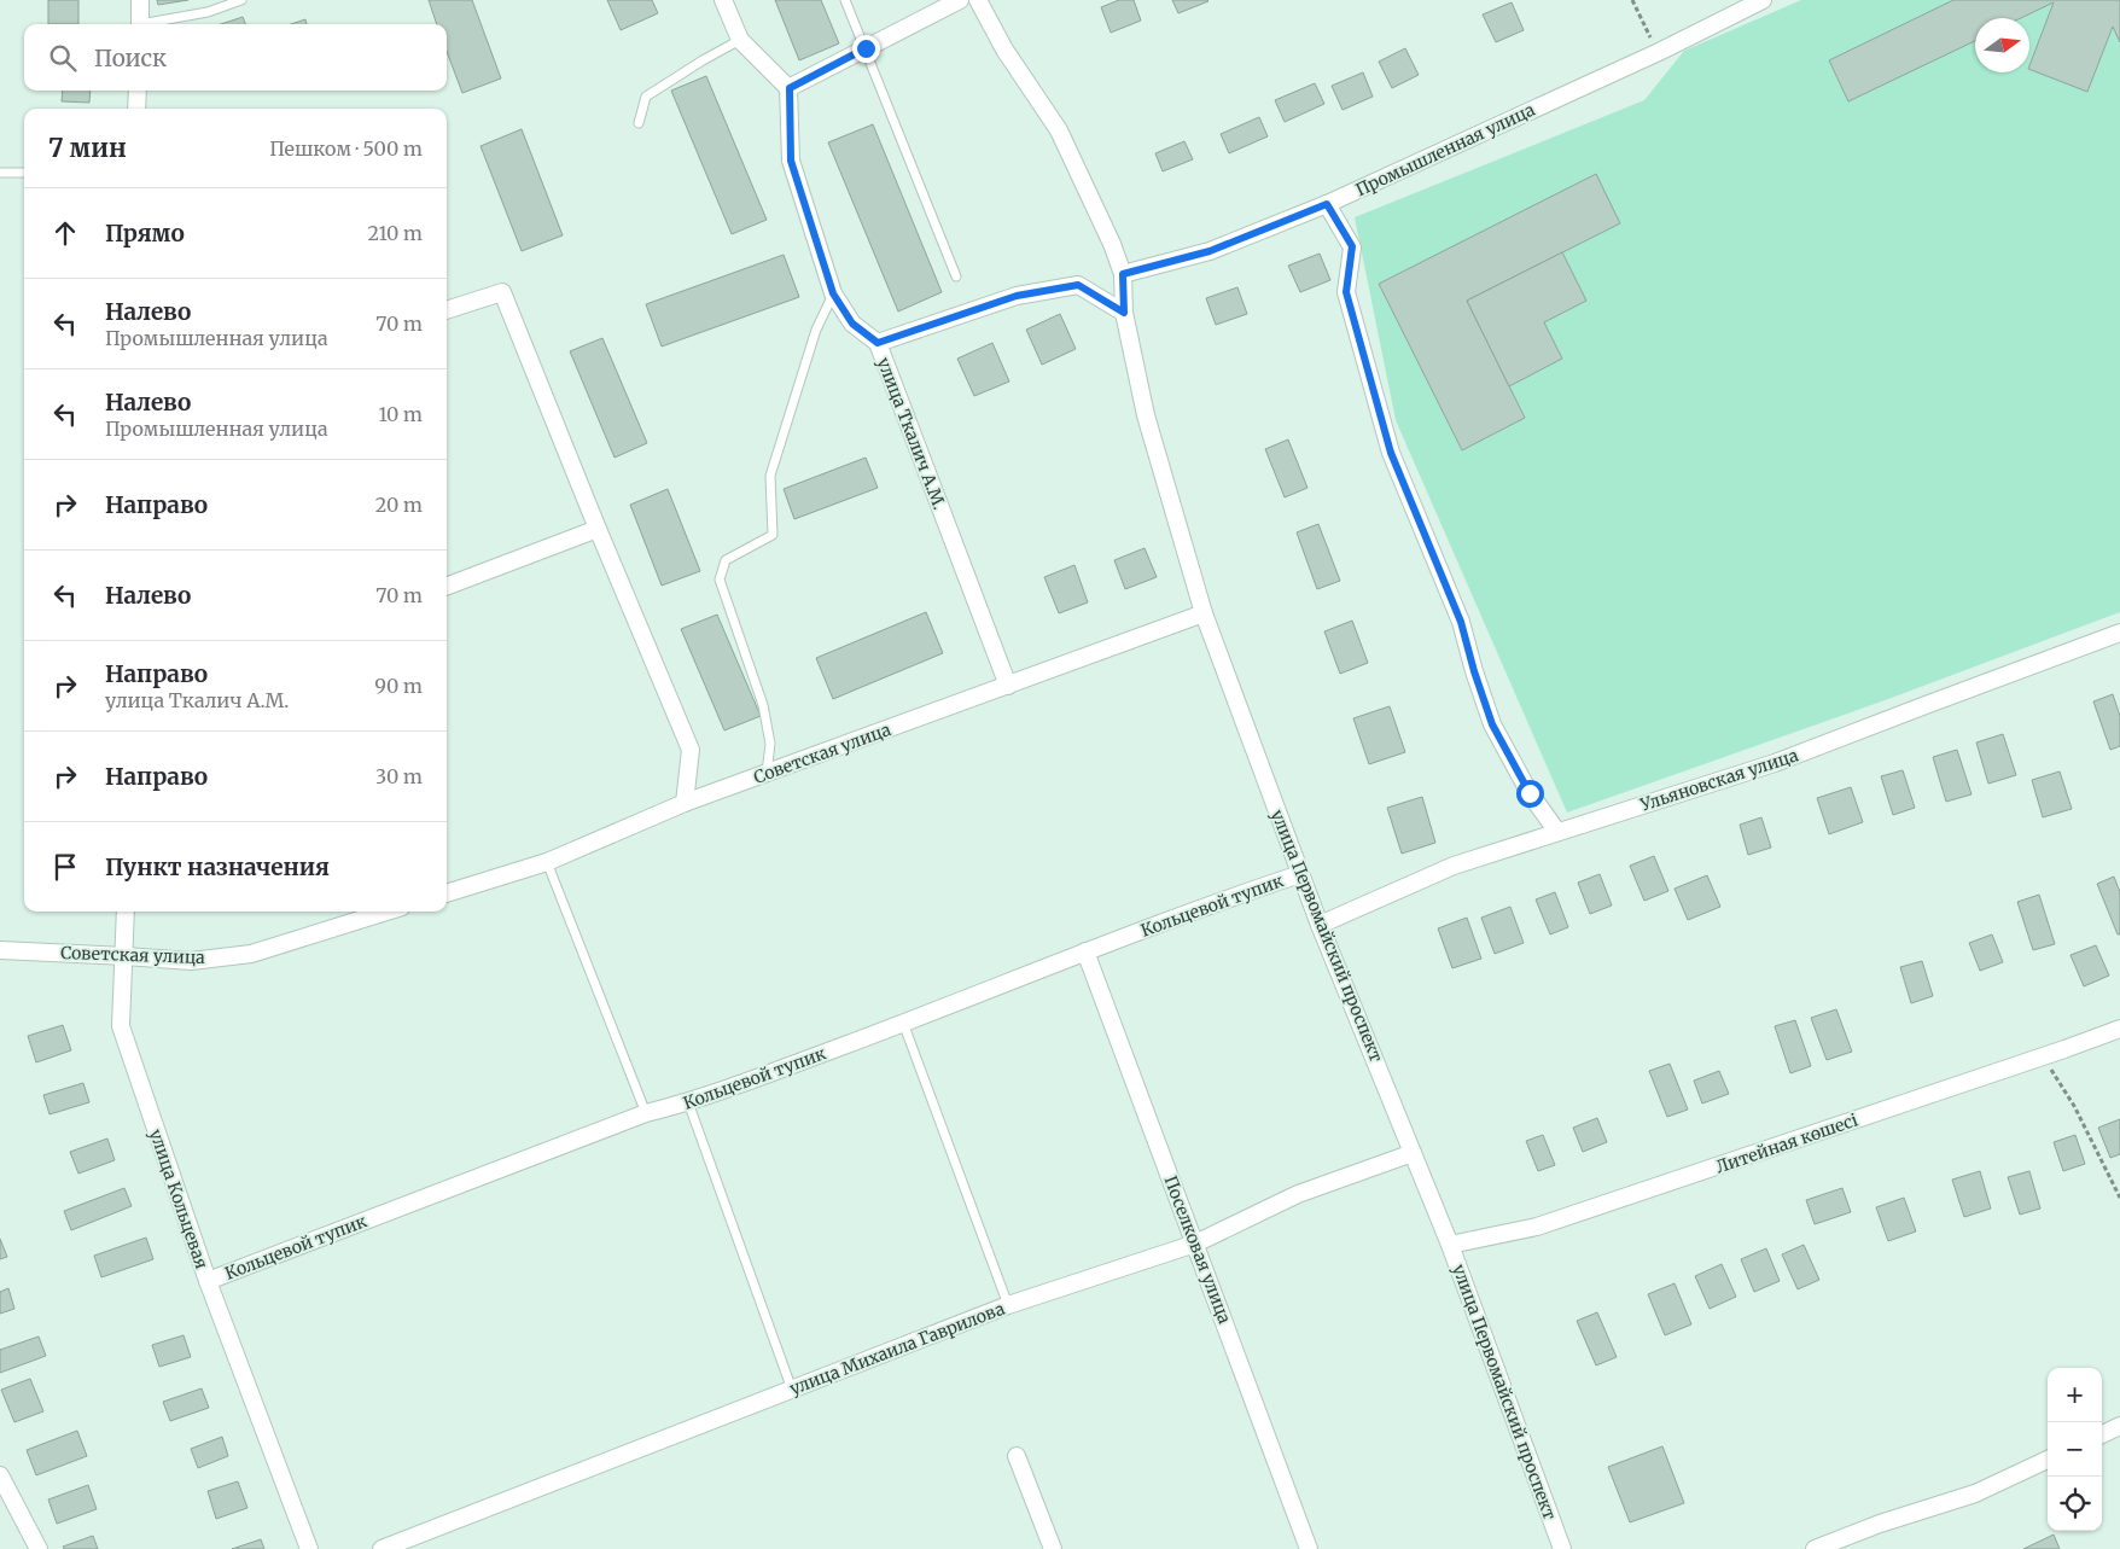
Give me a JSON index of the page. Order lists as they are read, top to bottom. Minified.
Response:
{"streets":{"street":["Промышленная улица","улица Ткалич А.М.","Советская улица","Ульяновская улица","Кольцевой тупик","улица Первомайский проспект","Литейная көшесі","улица Кольцевая","Поселковая улица","улица Михаила Гаврилова"]},"crossings":[["улица Ткалич А.М.","Советская улица"],["Советская улица","улица Первомайский проспект"],["Советская улица","улица Кольцевая"],["Ульяновская улица","улица Первомайский проспект"],["Кольцевой тупик","улица Первомайский проспект"],["Кольцевой тупик","улица Кольцевая"],["Кольцевой тупик","Поселковая улица"],["улица Первомайский проспект","Литейная көшесі"],["улица Первомайский проспект","улица Михаила Гаврилова"],["Поселковая улица","улица Михаила Гаврилова"]],"north":"right","page":{"search":"Поиск","heading":["7 мин","Пешком · 500 m"],"list":[["Прямо","210 m"],["Налево","Промышленная улица","70 m"],["Налево","Промышленная улица","10 m"],["Направо","20 m"],["Налево","70 m"],["Направо","улица Ткалич А.М.","90 m"],["Направо","30 m"],"Пункт назначения"],"map_buttons":["+","−"]}}
